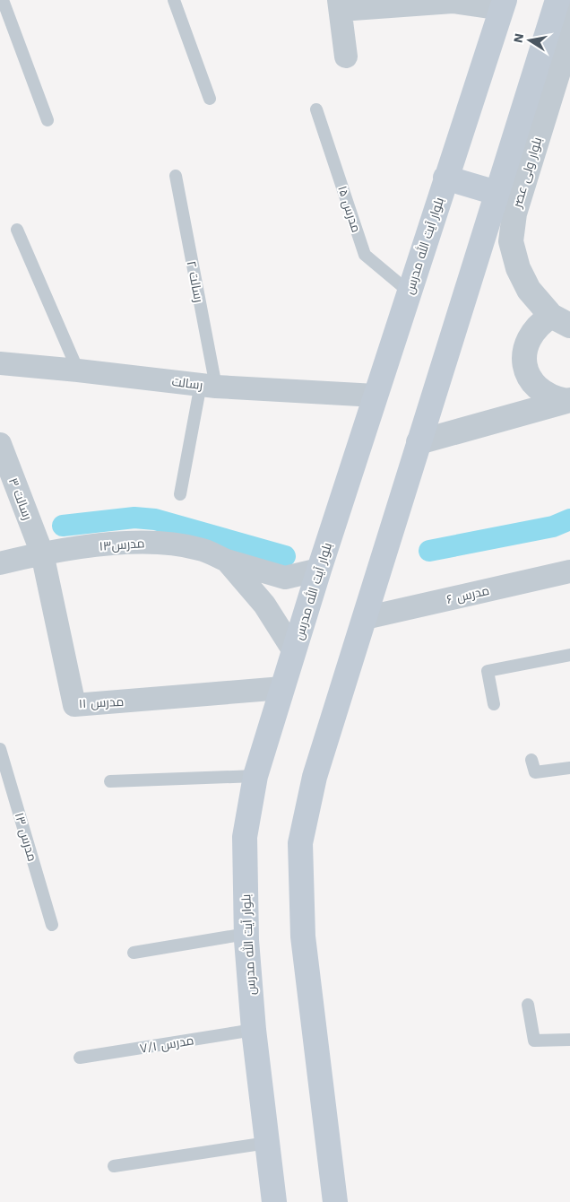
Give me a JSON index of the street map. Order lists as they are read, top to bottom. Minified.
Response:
{"streets":{"main road":["بلوار آیت الله مدرس"],"street":["بلوار ولی عصر","رسالت","رسالت ۳","مدرس۱۳","مدرس ۶","مدرس ۱۱"],"lane":["مدرس ۱۵","رسالت ۲","مدرس ۱۳","مدرس ۷/۱"]},"crossings":[["مدرس ۱۵","بلوار آیت الله مدرس"],["بلوار آیت الله مدرس","رسالت"],["بلوار آیت الله مدرس","مدرس۱۳"],["بلوار آیت الله مدرس","مدرس ۱۱"],["بلوار آیت الله مدرس","مدرس ۷/۱"],["رسالت ۲","رسالت"],["رسالت ۳","مدرس۱۳"],["رسالت ۳","مدرس ۱۱"],["مدرس۱۳","مدرس ۱۱"]],"north":"left"}
